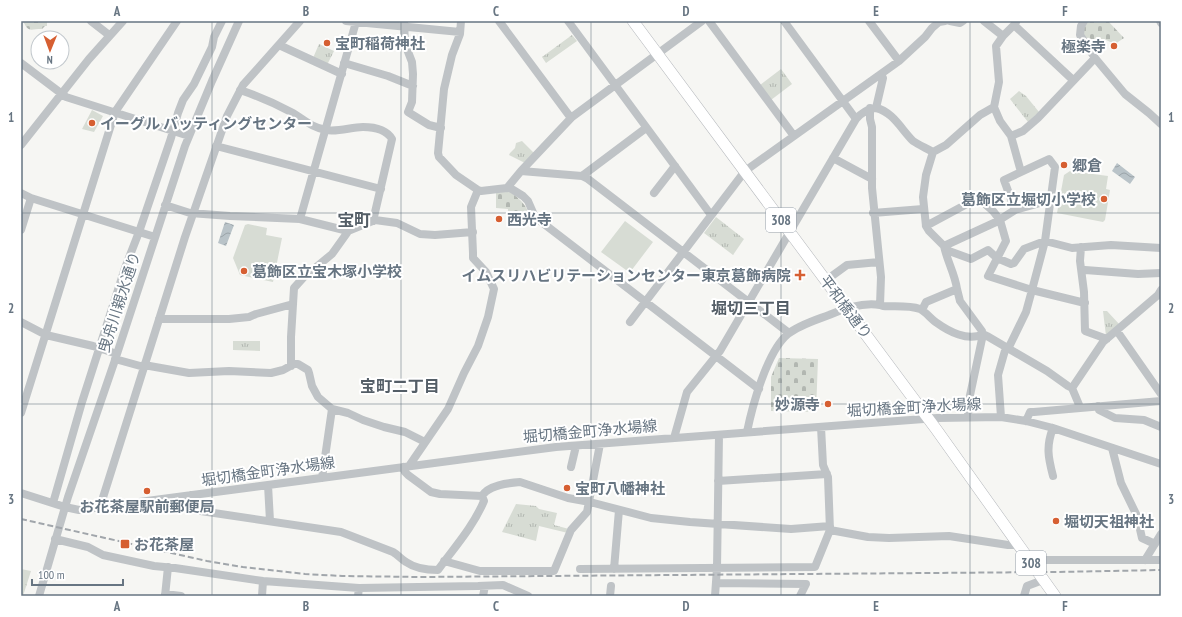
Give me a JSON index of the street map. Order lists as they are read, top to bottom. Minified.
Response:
{"streets":{"main road":["308","平和橋通り"],"street":["曳舟川親水通り","堀切橋金町浄水場線"]},"crossings":[["曳舟川親水通り","堀切橋金町浄水場線"],["平和橋通り","堀切橋金町浄水場線"]],"districts":["宝町","堀切三丁目","宝町二丁目"],"places":{"other":["宝町稲荷神社","極楽寺","イーグル バッティングセンター","郷倉","葛飾区立堀切小学校","西光寺","葛飾区立宝木塚小学校","妙源寺","宝町八幡神社","お花茶屋駅前郵便局","堀切天祖神社"],"health":["イムスリハビリテーションセンター東京葛飾病院"],"transit":["お花茶屋"]},"scale_bar":"100 m","north":"bottom","grid":{"columns":["A","B","C","D","E","F"],"rows":["1","2","3"]}}
